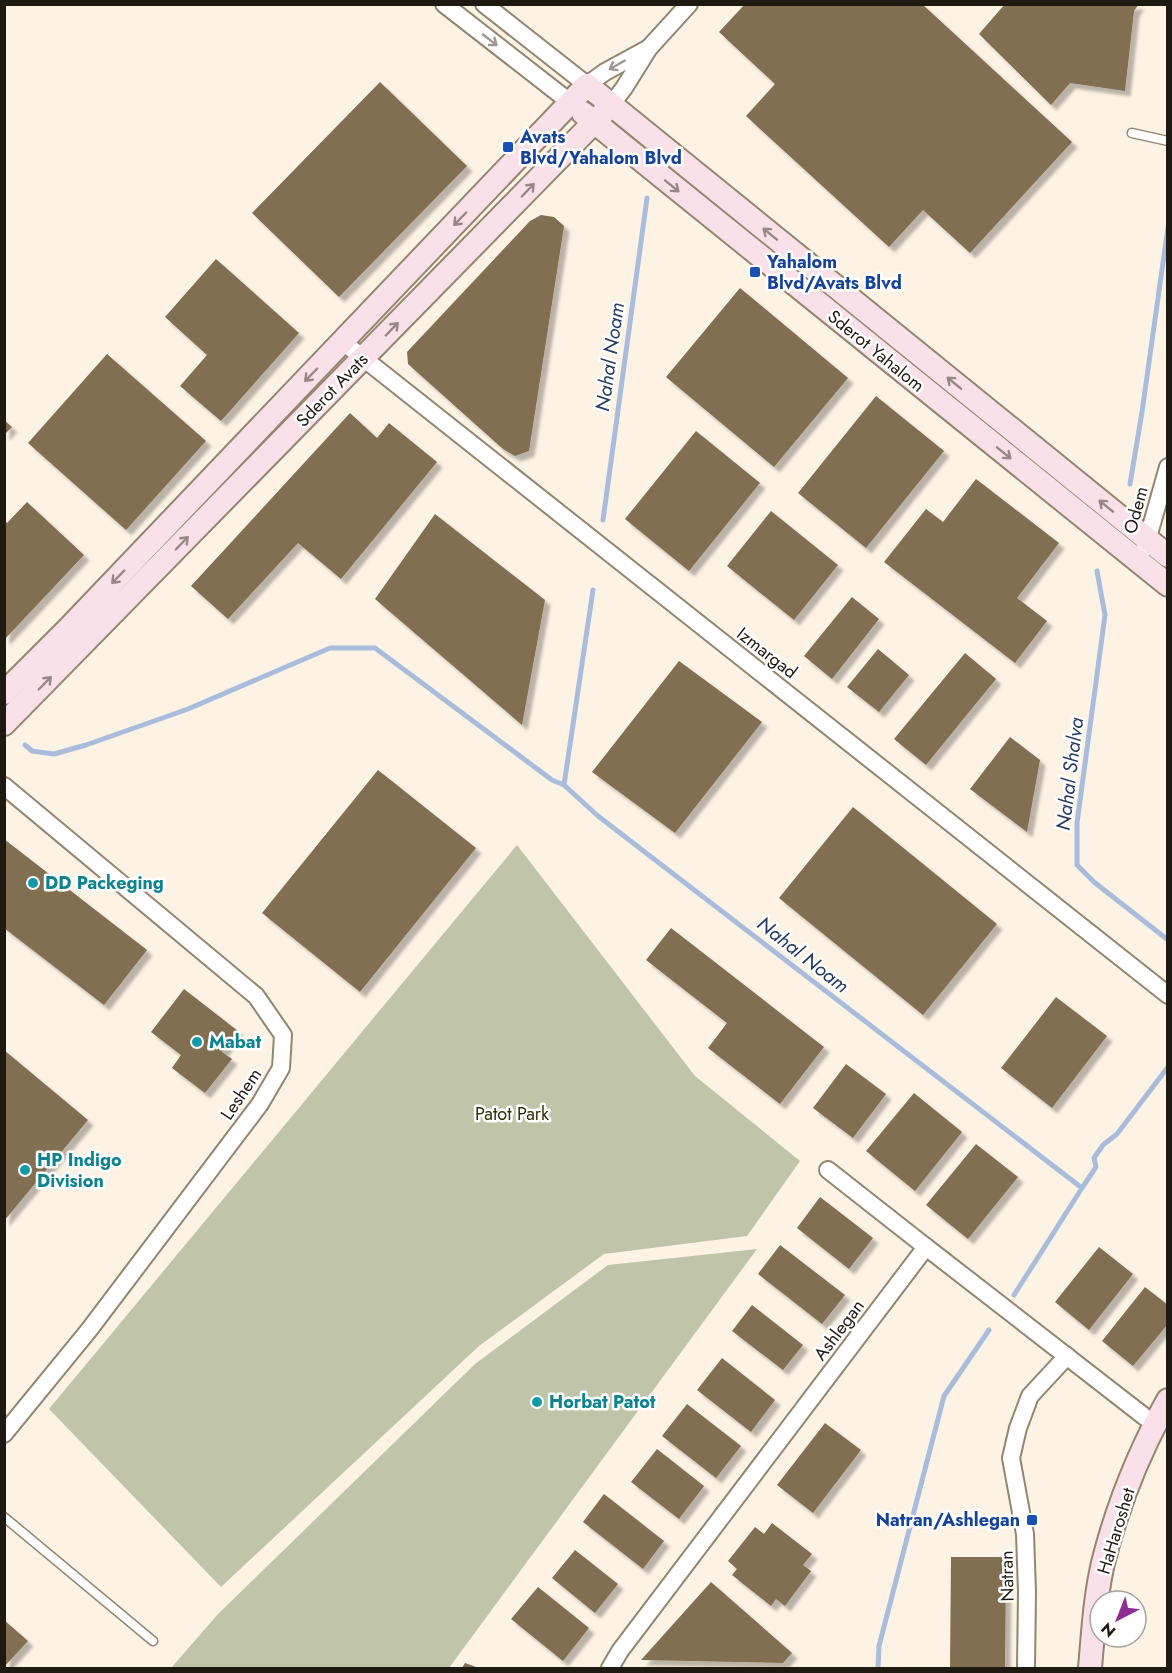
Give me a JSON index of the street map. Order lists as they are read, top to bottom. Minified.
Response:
{"streets":{"street":["Sderot Yahalom","Sderot Avats","Odem","Izmargad","Leshem","Ashlegan","HaHaroshet","Natran"]},"crossings":[["Sderot Yahalom","Sderot Avats"],["Sderot Yahalom","Odem"],["Sderot Avats","Izmargad"]],"water":["Nahal Noam","Nahal Shalva"],"parks":["Patot Park"],"places":{"transit":["Avats Blvd/Yahalom Blvd","Yahalom Blvd/Avats Blvd","Natran/Ashlegan"],"other":["DD Packeging","Mabat","HP Indigo Division","Horbat Patot"]},"north":"bottom left"}
